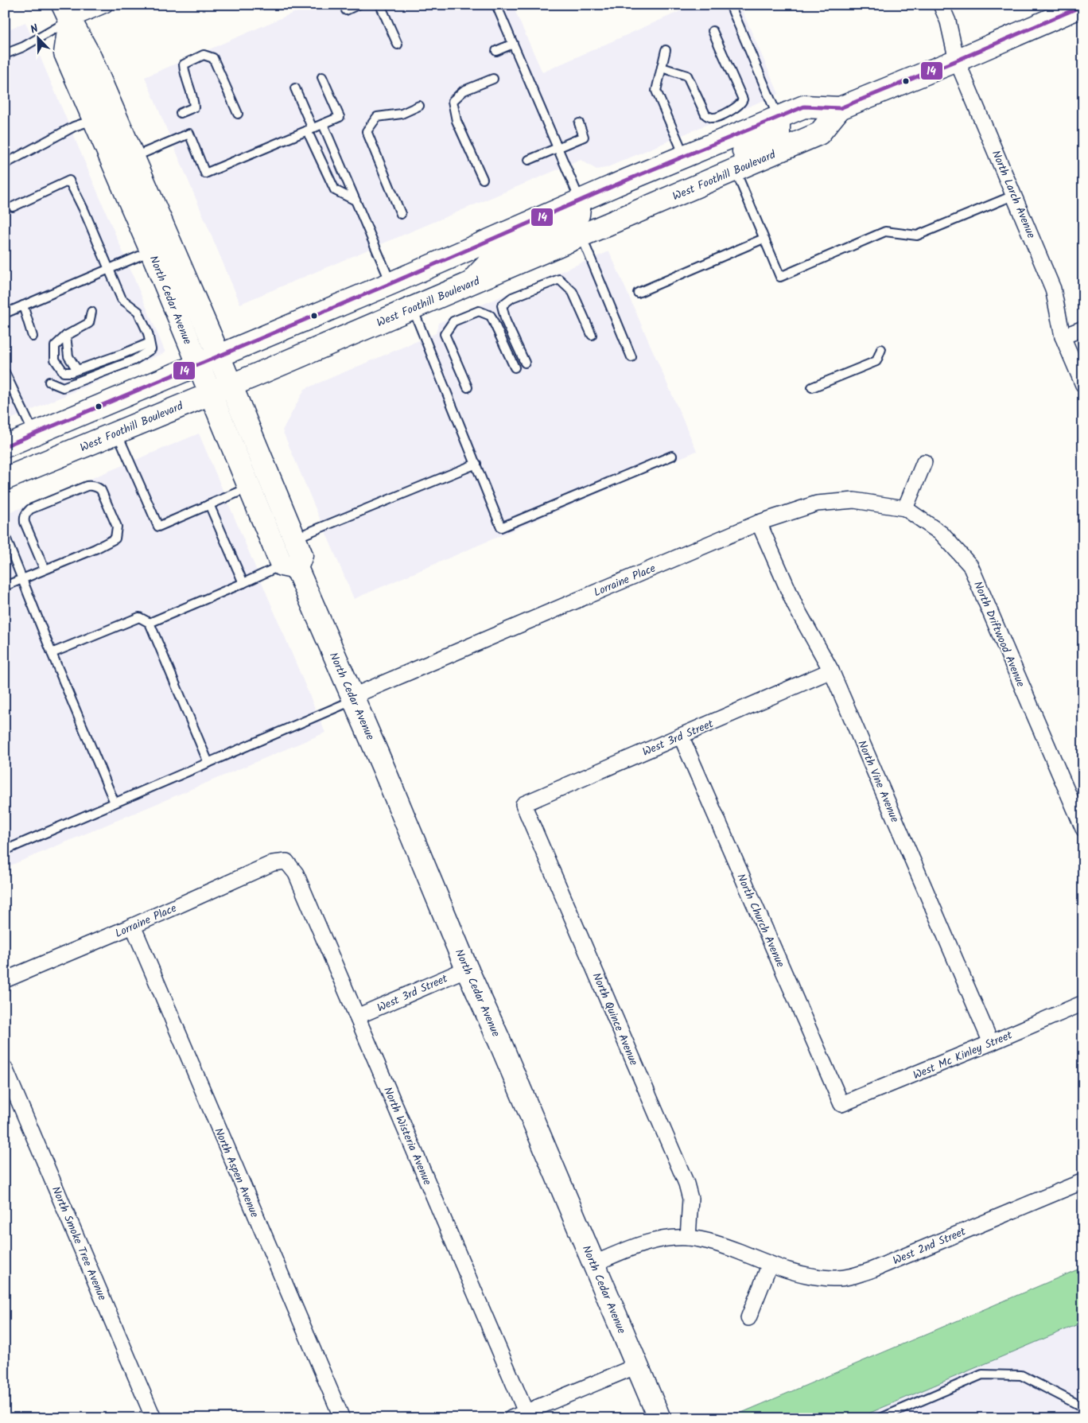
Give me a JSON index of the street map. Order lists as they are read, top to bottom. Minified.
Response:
{"streets":{"main road":["West Foothill Boulevard","North Cedar Avenue"],"street":["North Larch Avenue","Lorraine Place","North Driftwood Avenue","West 3rd Street","North Vine Avenue","North Church Avenue","North Quince Avenue","West Mc Kinley Street","North Wisteria Avenue","North Aspen Avenue","North Smoke Tree Avenue","West 2nd Street"]},"crossings":[["West Foothill Boulevard","North Larch Avenue"],["West Foothill Boulevard","North Cedar Avenue"],["North Cedar Avenue","Lorraine Place"],["North Cedar Avenue","West 3rd Street"],["North Cedar Avenue","West 2nd Street"],["Lorraine Place","North Driftwood Avenue"],["Lorraine Place","North Vine Avenue"],["Lorraine Place","North Wisteria Avenue"],["Lorraine Place","North Aspen Avenue"],["West 3rd Street","North Vine Avenue"],["West 3rd Street","North Church Avenue"],["West 3rd Street","North Quince Avenue"],["West 3rd Street","North Wisteria Avenue"],["North Vine Avenue","West Mc Kinley Street"],["North Church Avenue","West Mc Kinley Street"],["North Quince Avenue","West 2nd Street"]],"lines":["transit line 14"],"north":"top left"}
